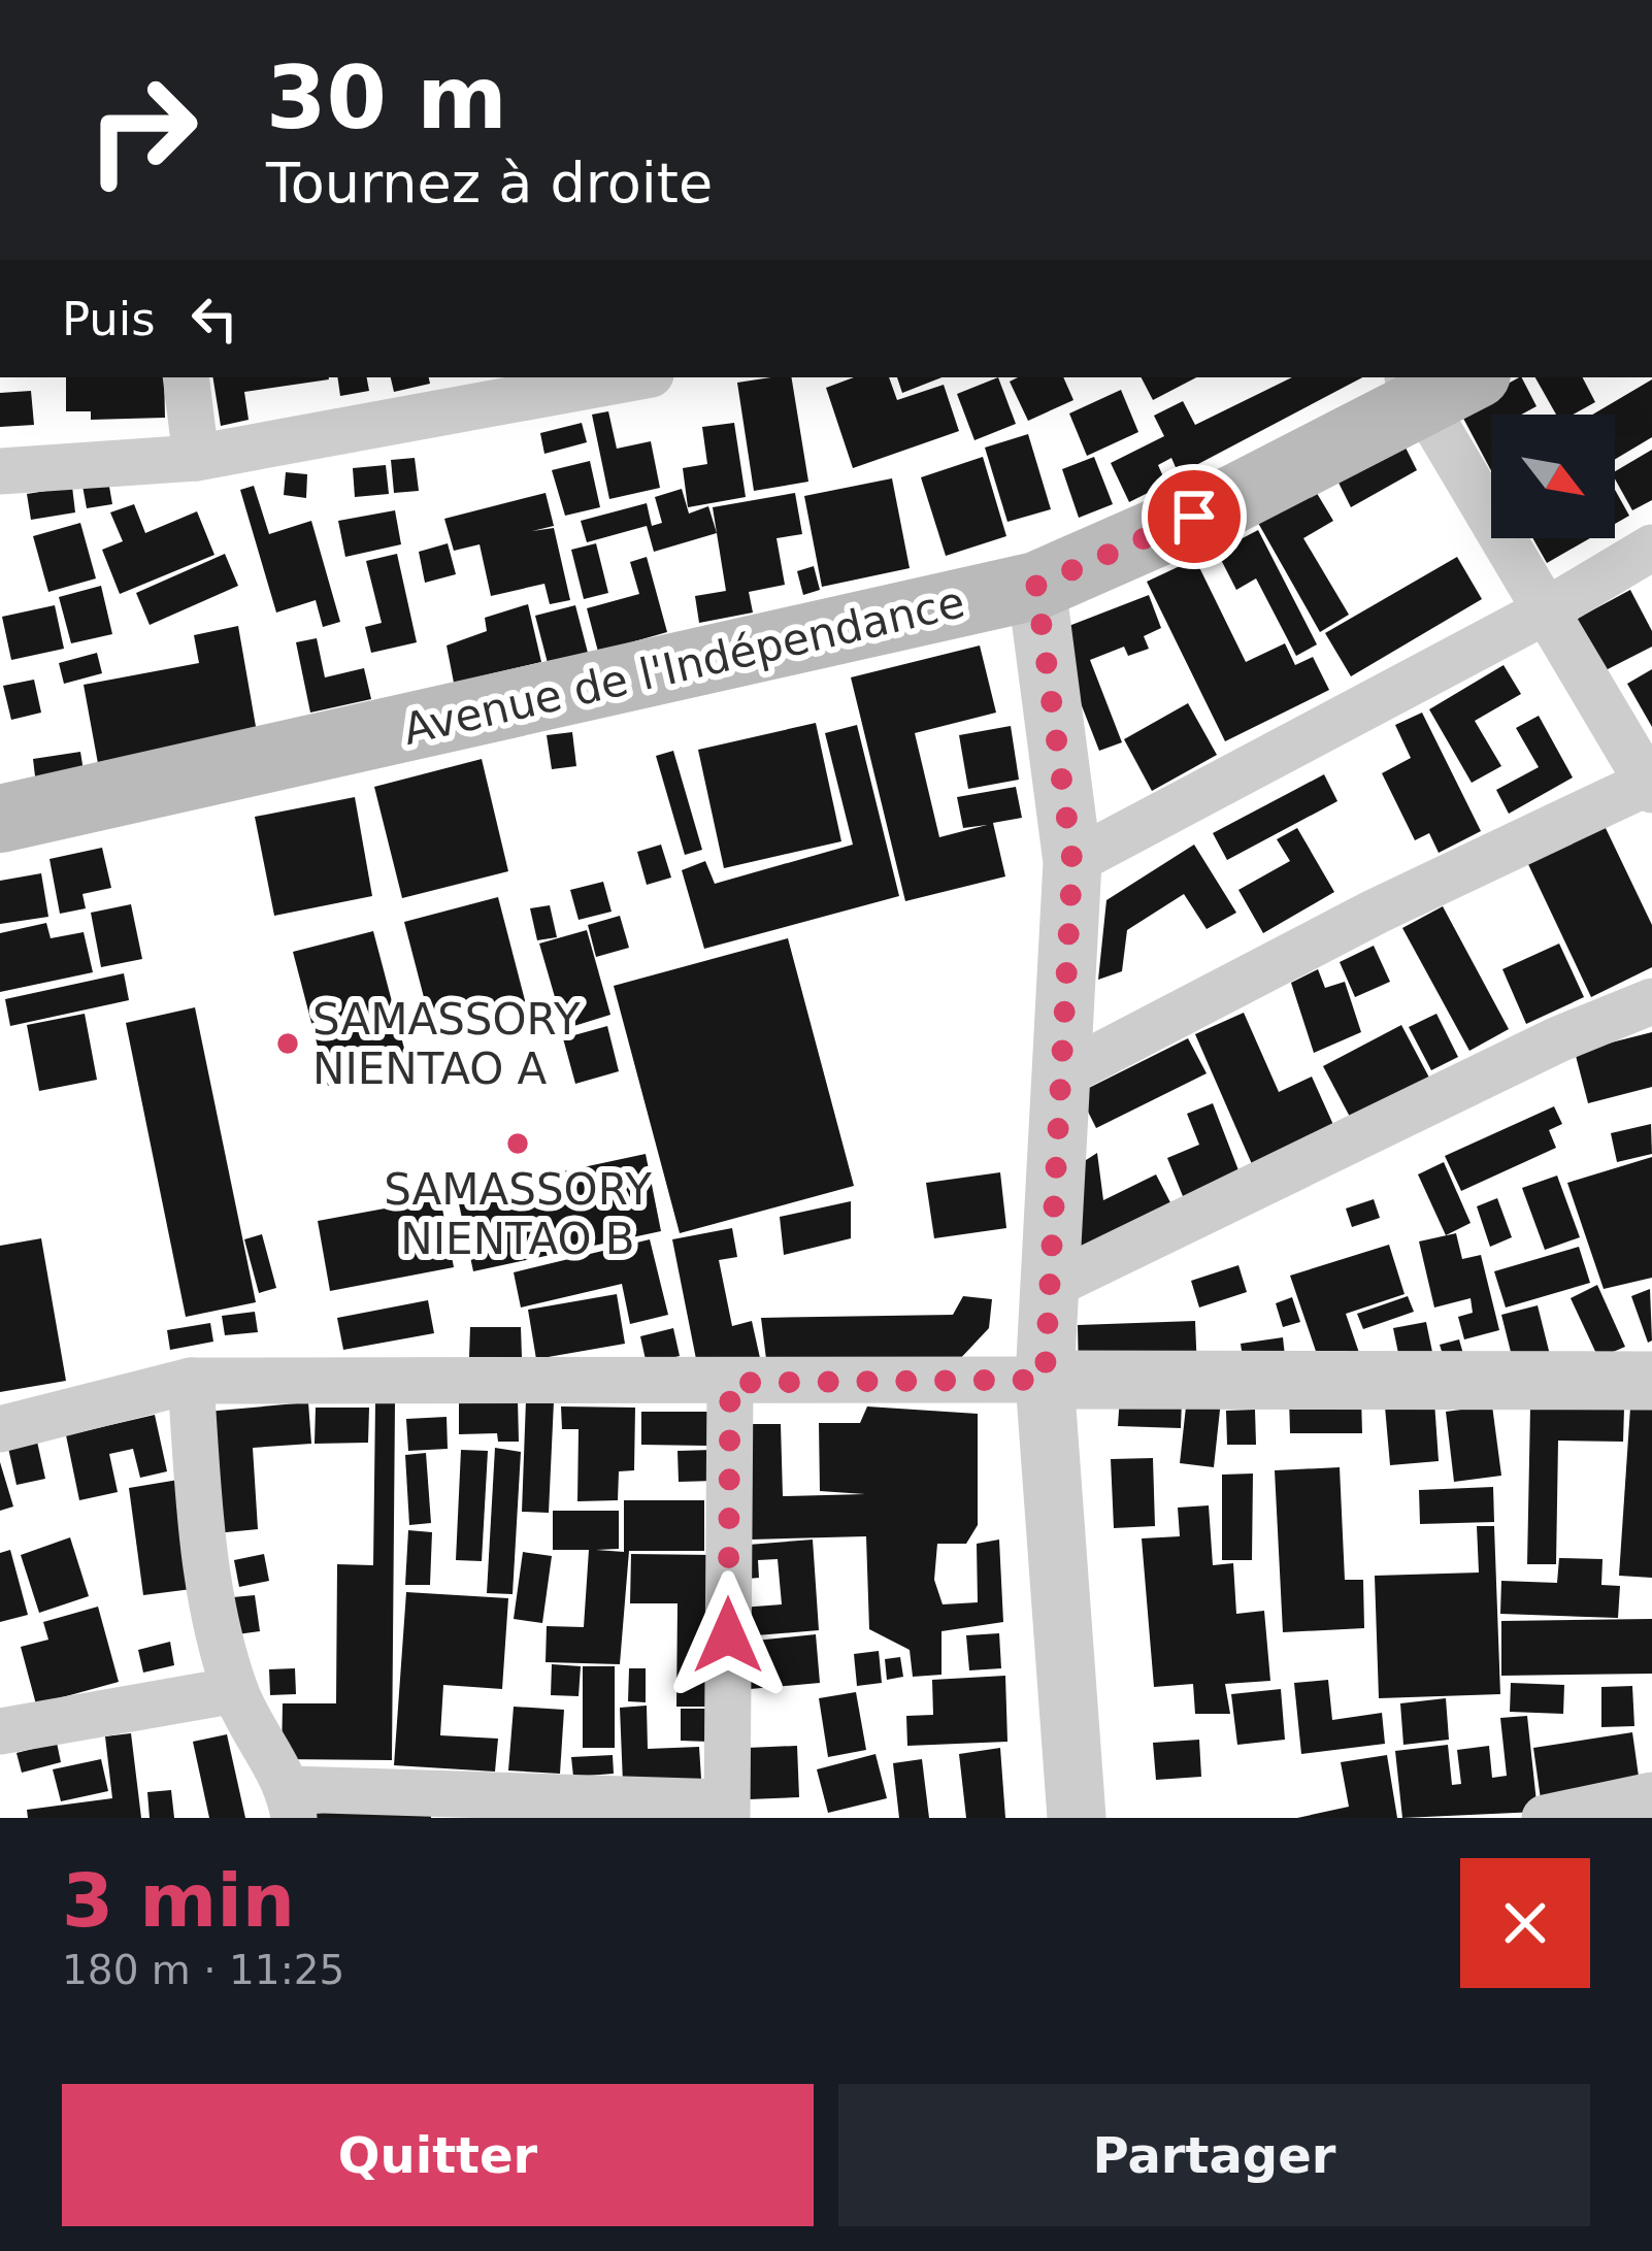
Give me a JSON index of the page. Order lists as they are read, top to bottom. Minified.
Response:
{"streets":{"main road":["Avenue de l'Indépendance"]},"places":["SAMASSORY NIENTAO A","SAMASSORY NIENTAO B"],"north":"bottom right","page":{"turn":["30 m","Tournez à droite"],"then":"Puis","heading":["3 min","180 m · 11:25"],"buttons":["Quitter","Partager"]}}
